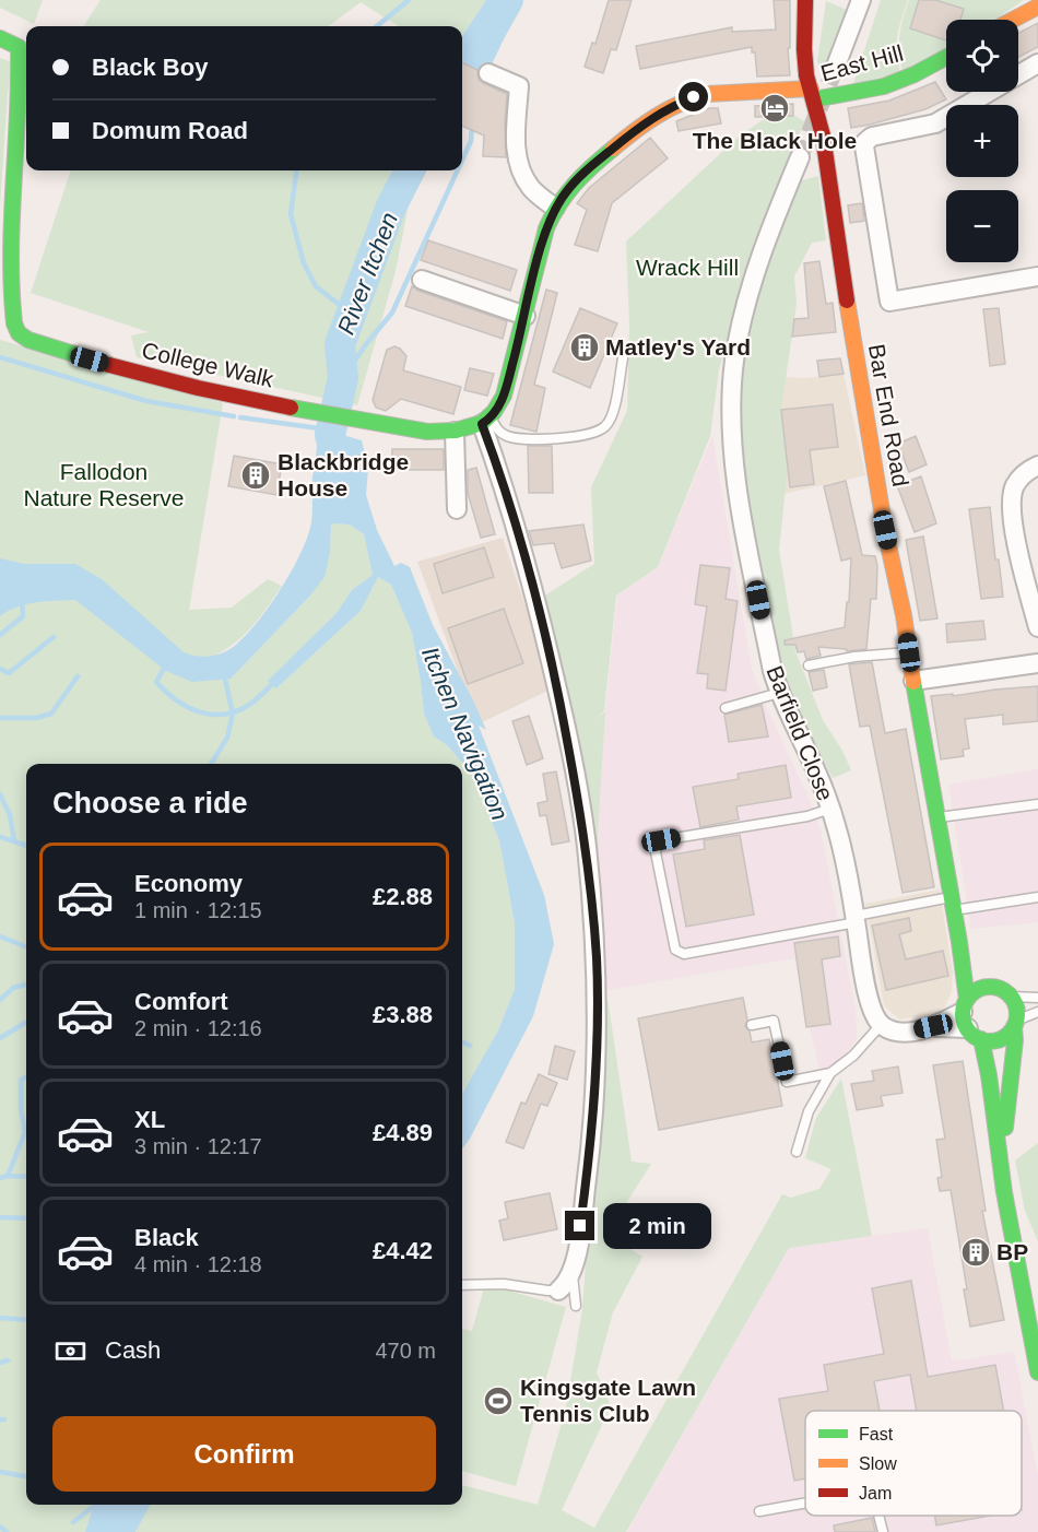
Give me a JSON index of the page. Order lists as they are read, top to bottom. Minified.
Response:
{"streets":{"main road":["East Hill","College Walk","Bar End Road"],"street":["Barfield Close"]},"crossings":[["East Hill","College Walk"],["East Hill","Bar End Road"]],"water":["River Itchen","Itchen Navigation"],"parks":["Wrack Hill","Fallodon Nature Reserve"],"places":{"hotel":["The Black Hole"],"building":["Matley's Yard","Blackbridge House","BP"],"sports":["Kingsgate Lawn Tennis Club"]},"legend":["Fast","Slow","Jam"],"page":{"map_buttons":["+","−"],"banner":["Black Boy","Domum Road"],"heading":"Choose a ride","list":[{"name":"Economy","note":"1 min · 12:15","value":"£2.88"},{"name":"Comfort","note":"2 min · 12:16","value":"£3.88"},{"name":"XL","note":"3 min · 12:17","value":"£4.89"},{"name":"Black","note":"4 min · 12:18","value":"£4.42"}],"bubble":"2 min","pay":["Cash","470 m"],"buttons":"Confirm"}}
